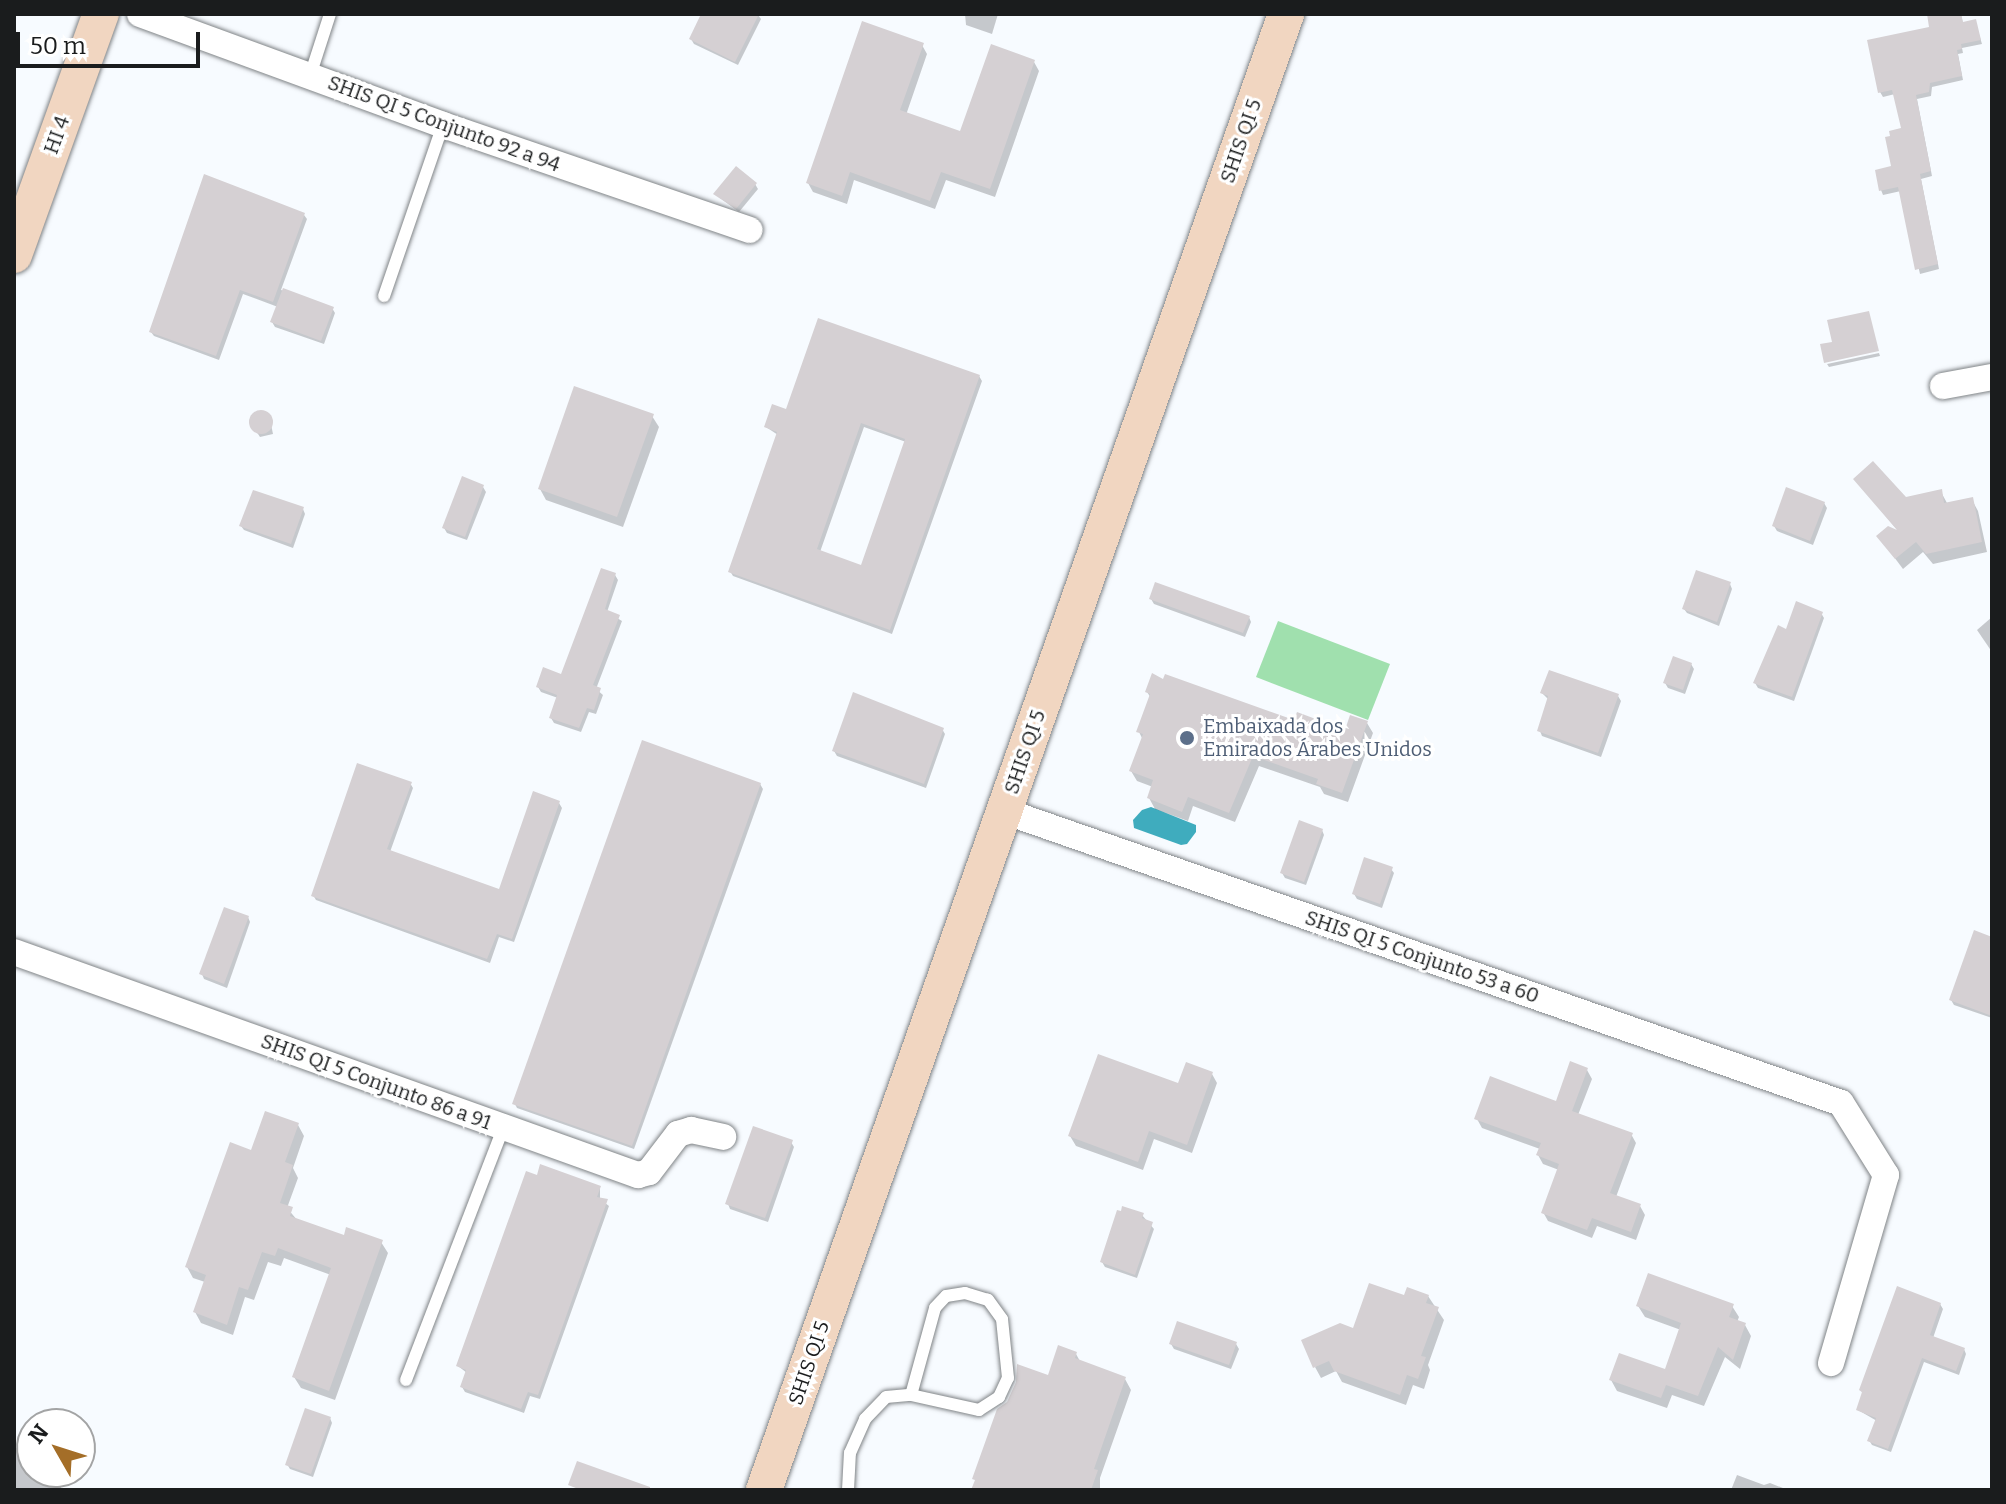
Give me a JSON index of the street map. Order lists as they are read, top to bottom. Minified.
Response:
{"streets":{"street":["SHIS QI 5 Conjunto 92 a 94","HI 4","SHIS QI 5","SHIS QI 5 Conjunto 53 a 60","SHIS QI 5 Conjunto 86 a 91"]},"crossings":[["SHIS QI 5","SHIS QI 5 Conjunto 53 a 60"]],"places":["Embaixada dos Emirados Árabes Unidos"],"scale_bar":"50 m","north":"top left"}
